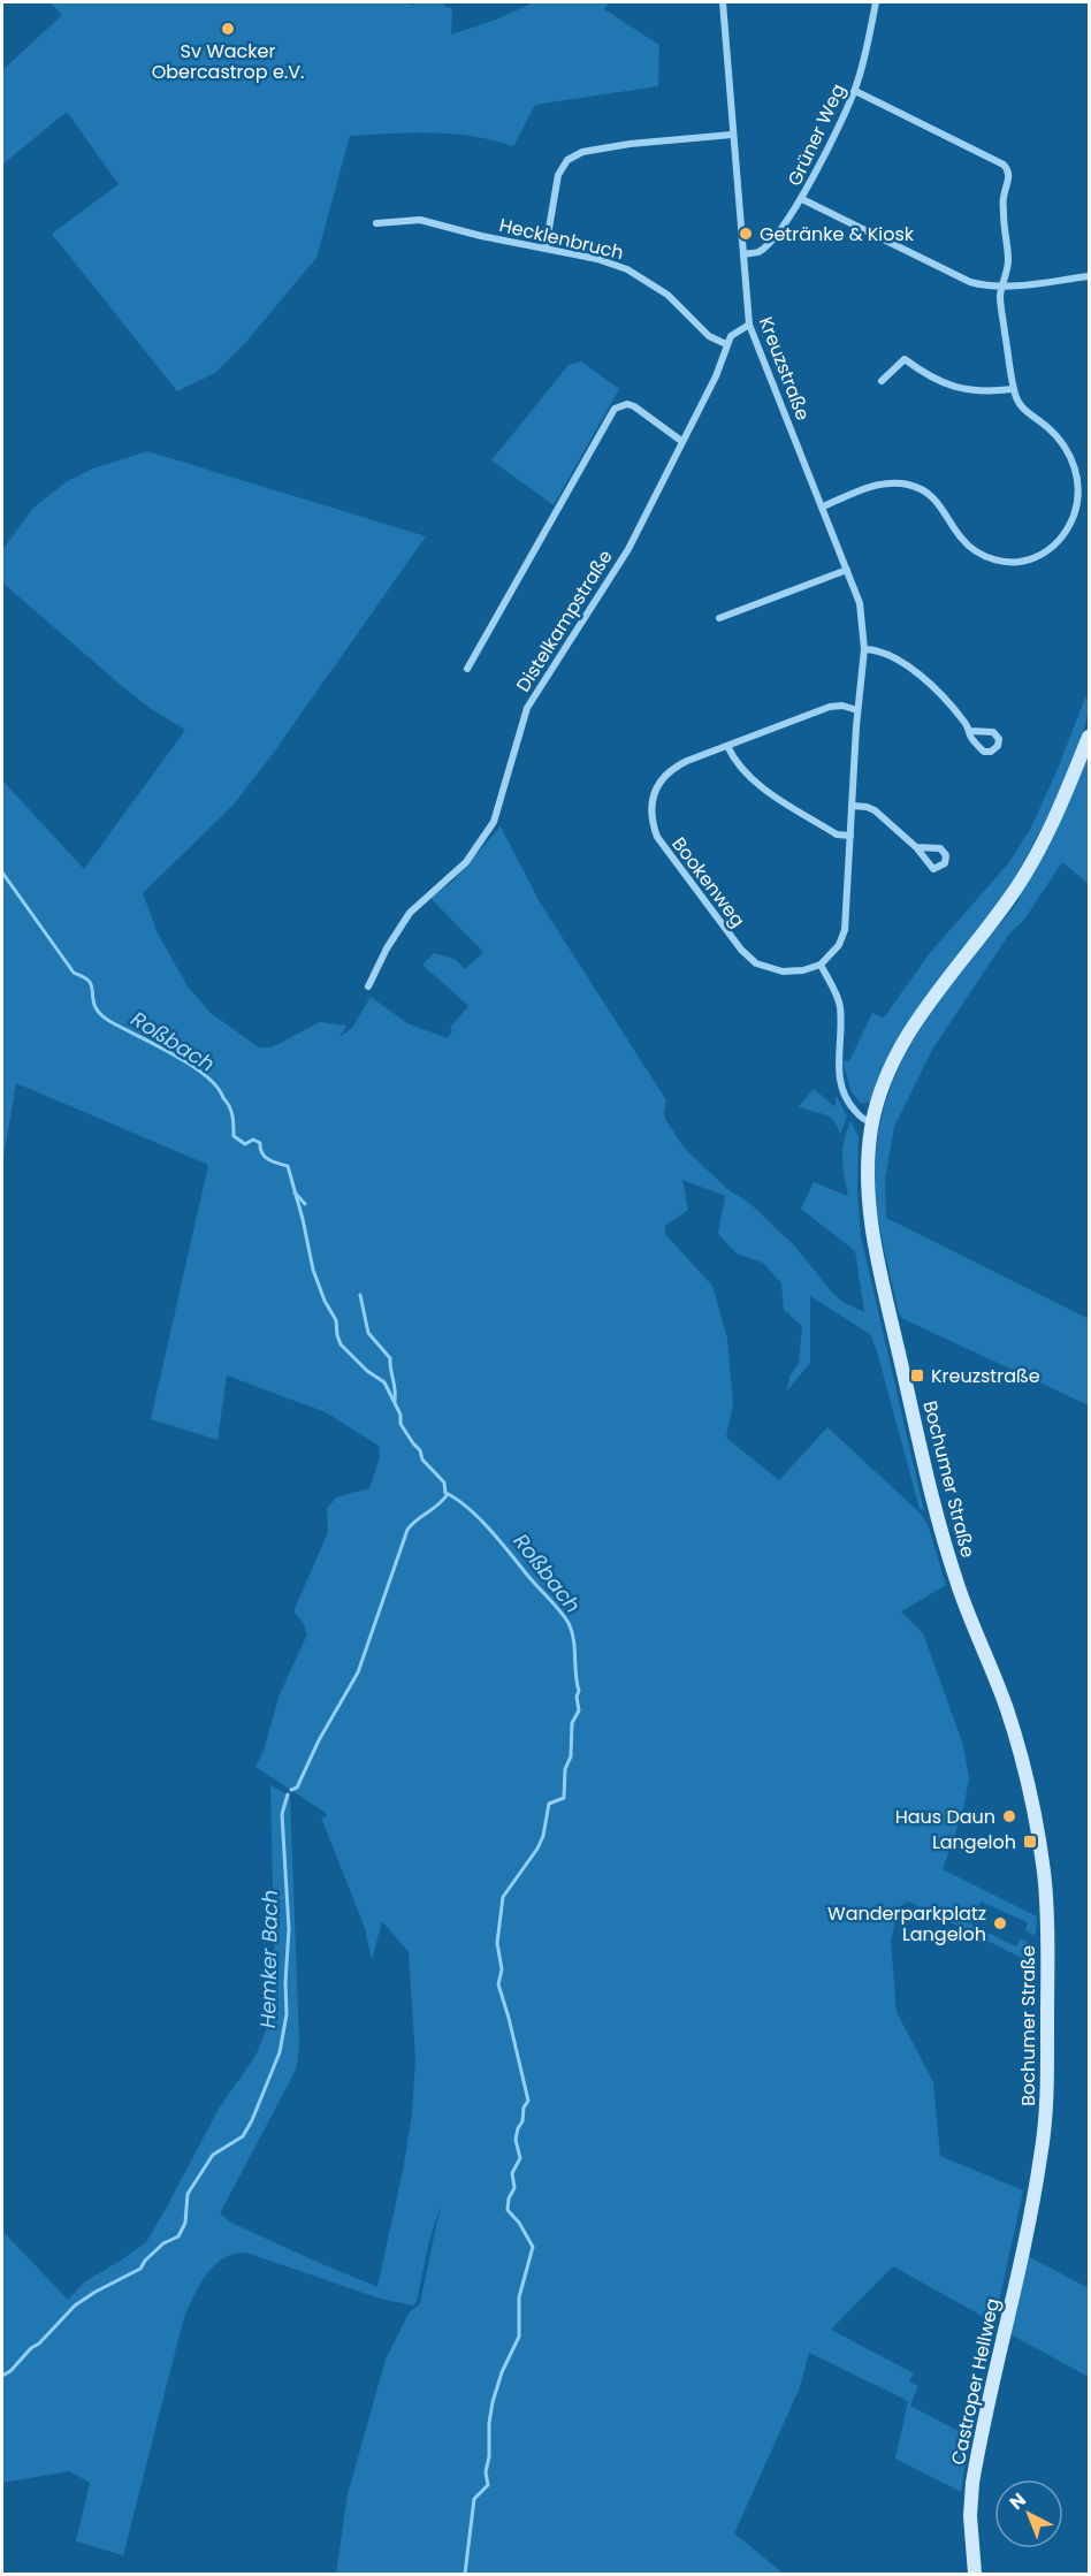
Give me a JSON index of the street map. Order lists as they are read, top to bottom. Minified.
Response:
{"streets":{"main road":["Bochumer Straße","Castroper Hellweg"],"street":["Grüner Weg","Hecklenbruch","Kreuzstraße","Distelkampstraße","Bookenweg"]},"crossings":[["Grüner Weg","Kreuzstraße"],["Hecklenbruch","Distelkampstraße"],["Kreuzstraße","Bookenweg"],["Bochumer Straße","Castroper Hellweg"]],"water":["Roßbach","Hemker Bach"],"places":{"other":["Sv Wacker Obercastrop e.V.","Getränke & Kiosk","Haus Daun","Wanderparkplatz Langeloh"],"transit":["Kreuzstraße","Langeloh"]},"north":"top left"}
